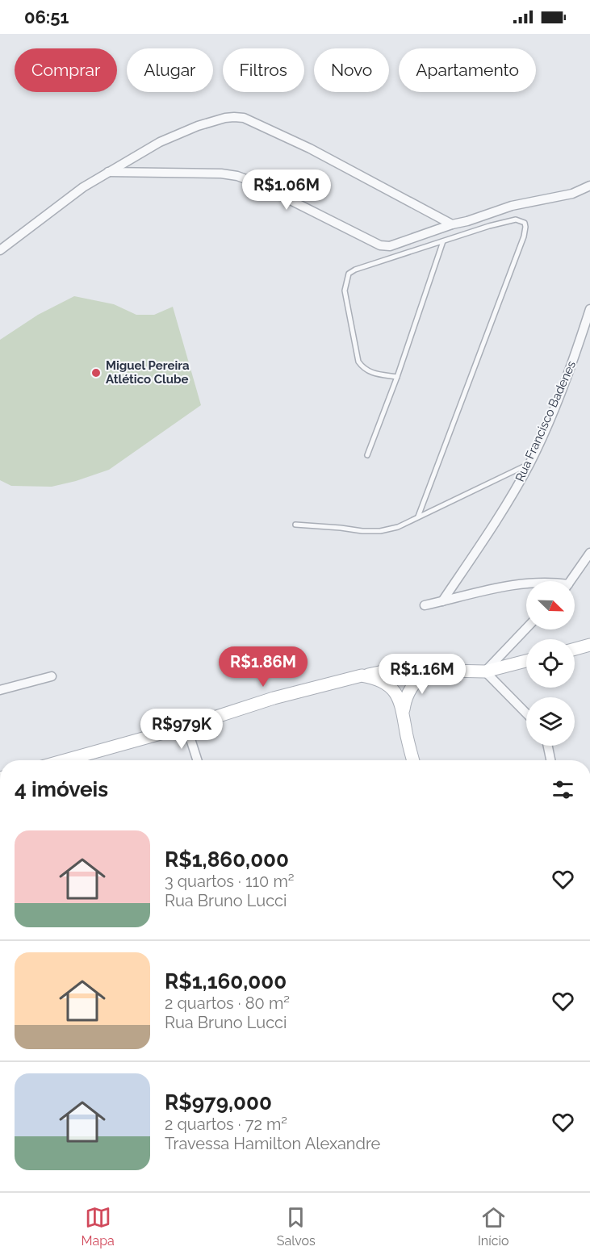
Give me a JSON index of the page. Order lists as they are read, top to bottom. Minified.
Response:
{"streets":{"street":["Rua Francisco Badenes"]},"places":["Miguel Pereira Atlético Clube"],"north":"bottom right","page":{"status":"06:51","chip":["Comprar","Alugar","Filtros","Novo","Apartamento"],"price":["R$1.06M","R$1.86M","R$1.16M","R$979K"],"heading":"4 imóveis","list":[{"name":"R$1,860,000","note":"3 quartos · 110 m² · Rua Bruno Lucci"},{"name":"R$1,160,000","note":"2 quartos · 80 m² · Rua Bruno Lucci"},{"name":"R$979,000","note":"2 quartos · 72 m² · Travessa Hamilton Alexandre"}],"tabs":["Mapa","Salvos","Início"]}}
